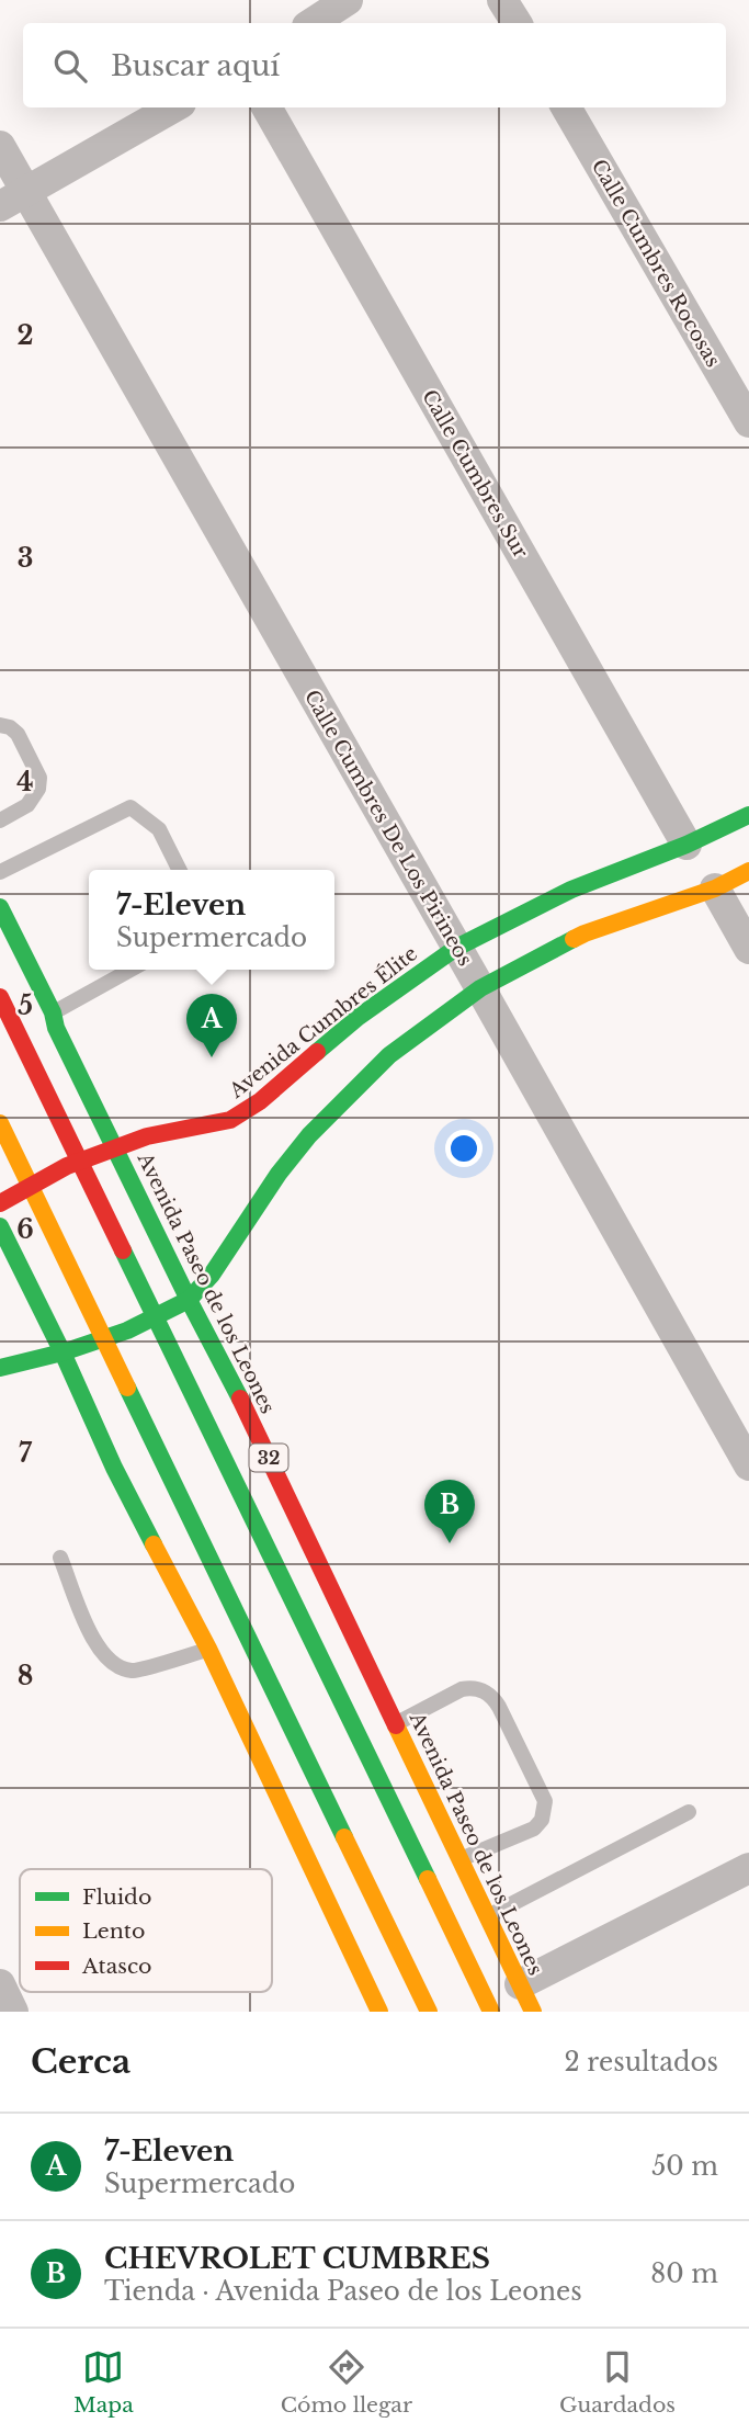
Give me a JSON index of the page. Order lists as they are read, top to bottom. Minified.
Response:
{"streets":{"main road":["Avenida Cumbres Élite","Avenida Paseo de los Leones","32"],"street":["Calle Cumbres Rocosas","Calle Cumbres Sur","Calle Cumbres De Los Pirineos"]},"crossings":[["Calle Cumbres Sur","Avenida Cumbres Élite"],["Calle Cumbres De Los Pirineos","Avenida Cumbres Élite"],["Avenida Cumbres Élite","Avenida Paseo de los Leones"]],"legend":["Fluido","Lento","Atasco"],"page":{"search":"Buscar aquí","popup":["7-Eleven","Supermercado"],"pins":["A","B"],"heading":["Cerca","2 resultados"],"list":[{"mark":"A","name":"7-Eleven","note":"Supermercado","value":"50 m"},{"mark":"B","name":"CHEVROLET CUMBRES","note":"Tienda · Avenida Paseo de los Leones","value":"80 m"}],"nav":["Mapa","Cómo llegar","Guardados"]},"grid":{"rows":["2","3","4","5","6","7","8"]}}
